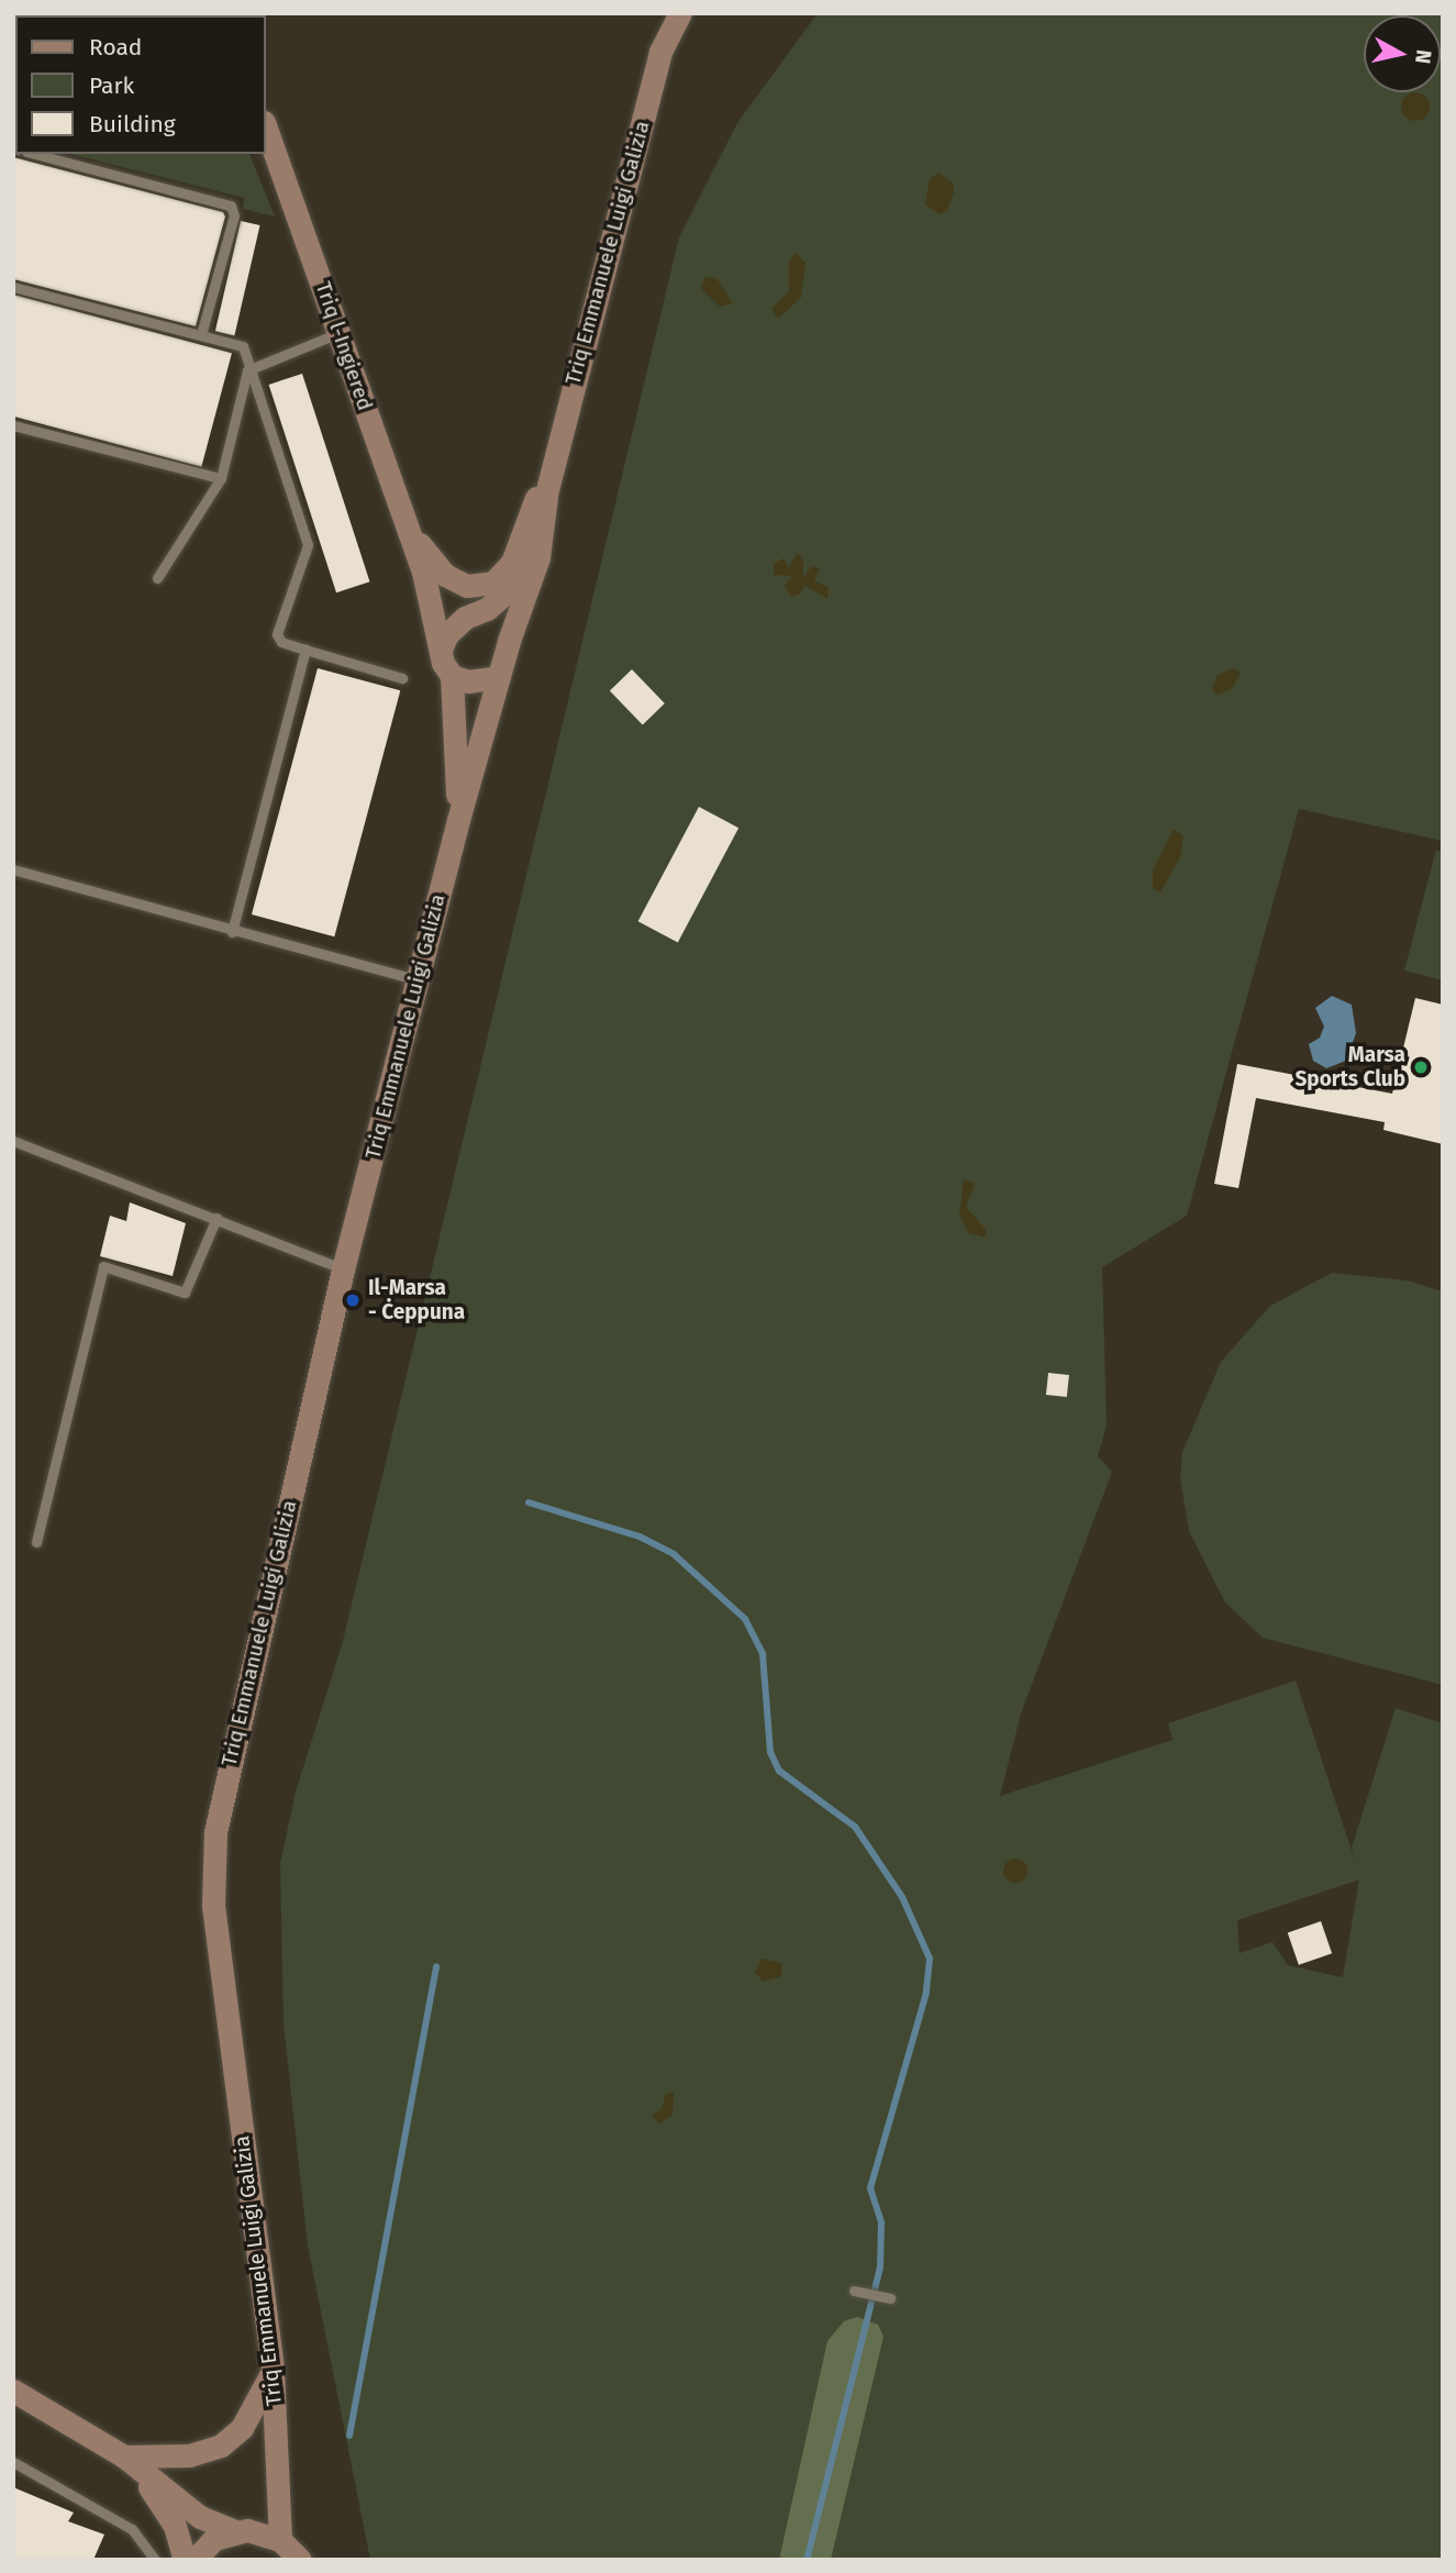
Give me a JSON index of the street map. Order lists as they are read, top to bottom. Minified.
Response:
{"streets":{"main road":["Triq Emmanuele Luigi Galizia","Triq l-Ingiered"]},"crossings":[["Triq Emmanuele Luigi Galizia","Triq l-Ingiered"]],"places":["Marsa Sports Club","Il-Marsa - Ċeppuna"],"legend":["Road","Park","Building"],"north":"right"}
